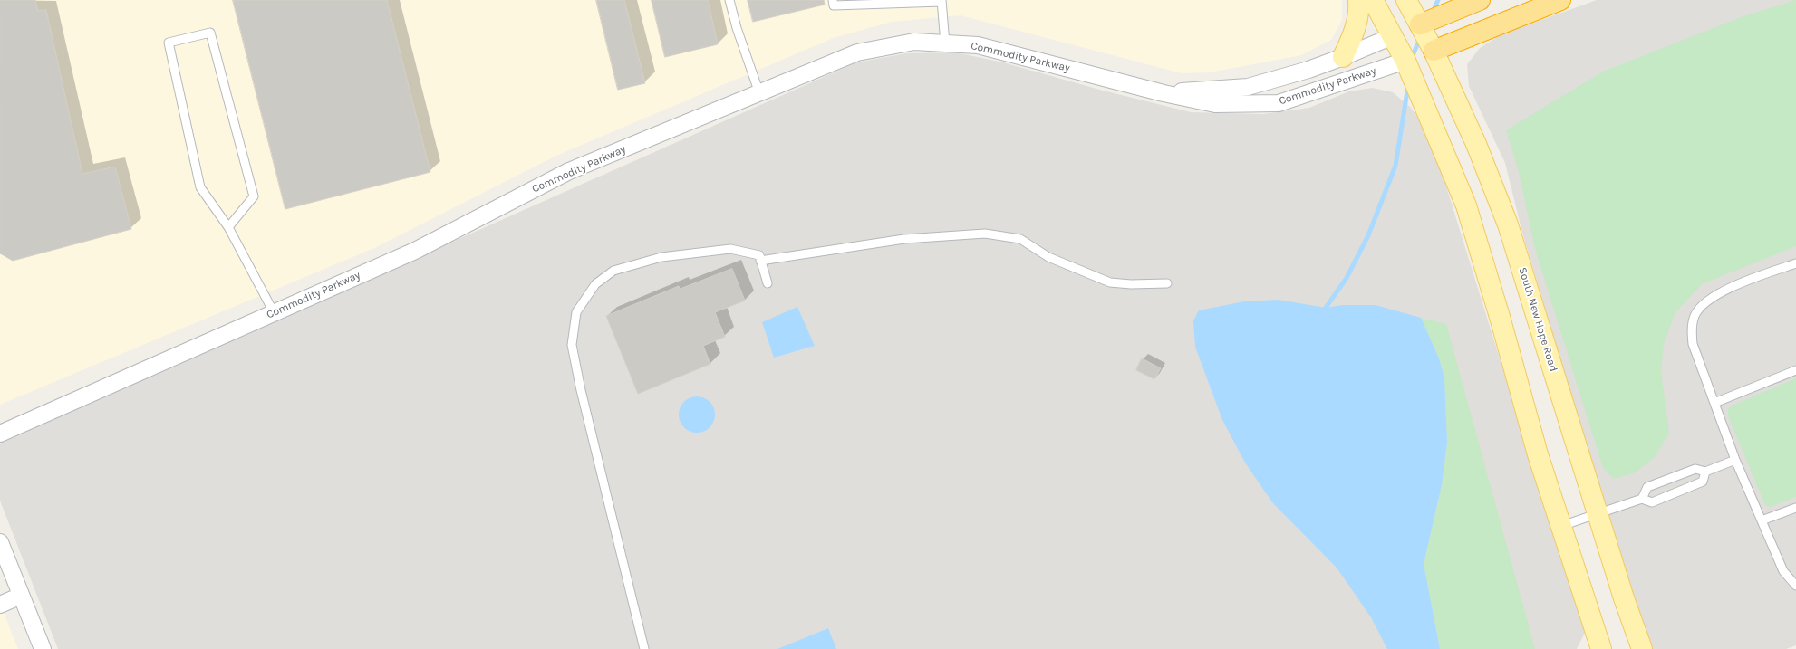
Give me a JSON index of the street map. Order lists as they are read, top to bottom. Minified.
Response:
{"streets":{"main road":["South New Hope Road"],"street":["Commodity Parkway"]}}
